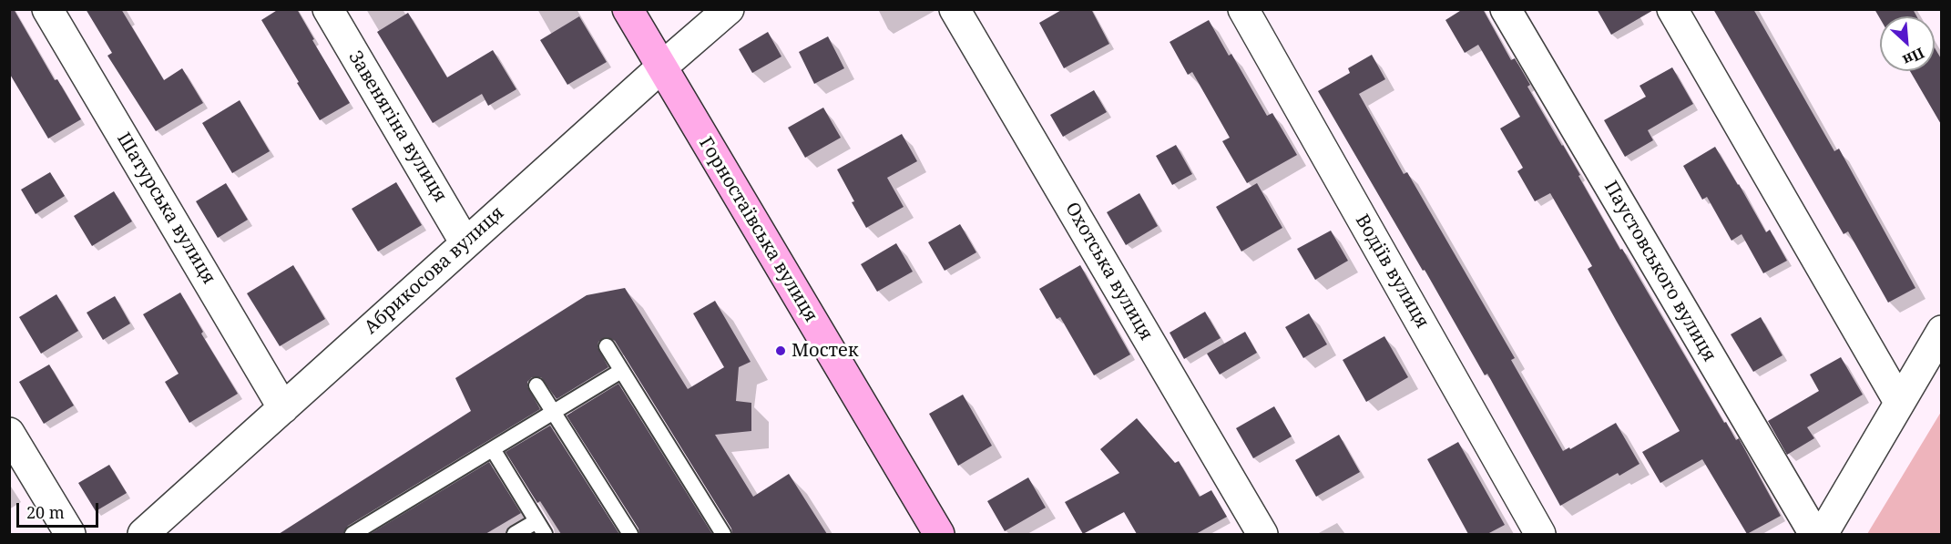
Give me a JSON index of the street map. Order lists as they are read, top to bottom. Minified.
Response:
{"streets":{"main road":["Горностаївська вулиця"],"street":["Завенягіна вулиця","Шатурська вулиця","Абрикосова вулиця","Охотська вулиця","Водіїв вулиця","Паустовського вулиця"]},"crossings":[["Завенягіна вулиця","Абрикосова вулиця"],["Шатурська вулиця","Абрикосова вулиця"],["Горностаївська вулиця","Абрикосова вулиця"]],"places":["Мостек"],"scale_bar":"20 m","north":"bottom right"}
